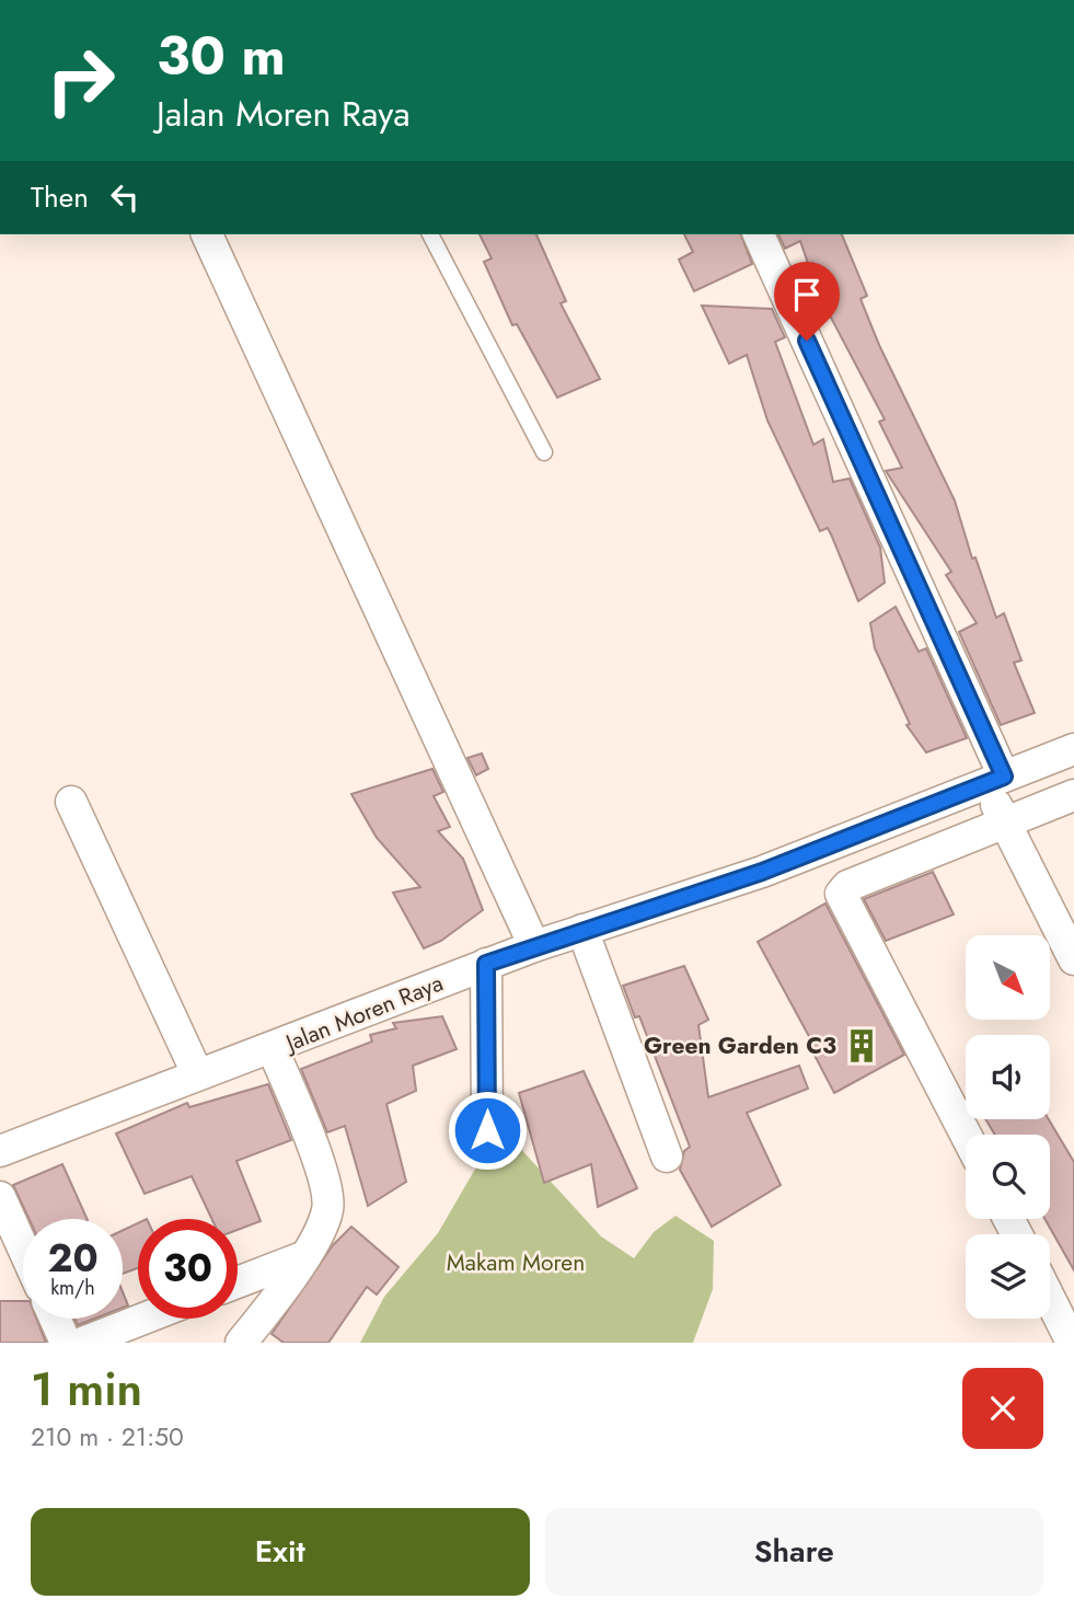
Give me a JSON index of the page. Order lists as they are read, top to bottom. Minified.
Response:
{"streets":{"street":["Jalan Moren Raya"]},"parks":["Makam Moren"],"places":{"building":["Green Garden C3"]},"north":"bottom right","page":{"turn":["30 m","Jalan Moren Raya"],"then":"Then","speed":"20 km/h","limit":"30","heading":["1 min","210 m · 21:50"],"buttons":["Exit","Share"]}}
